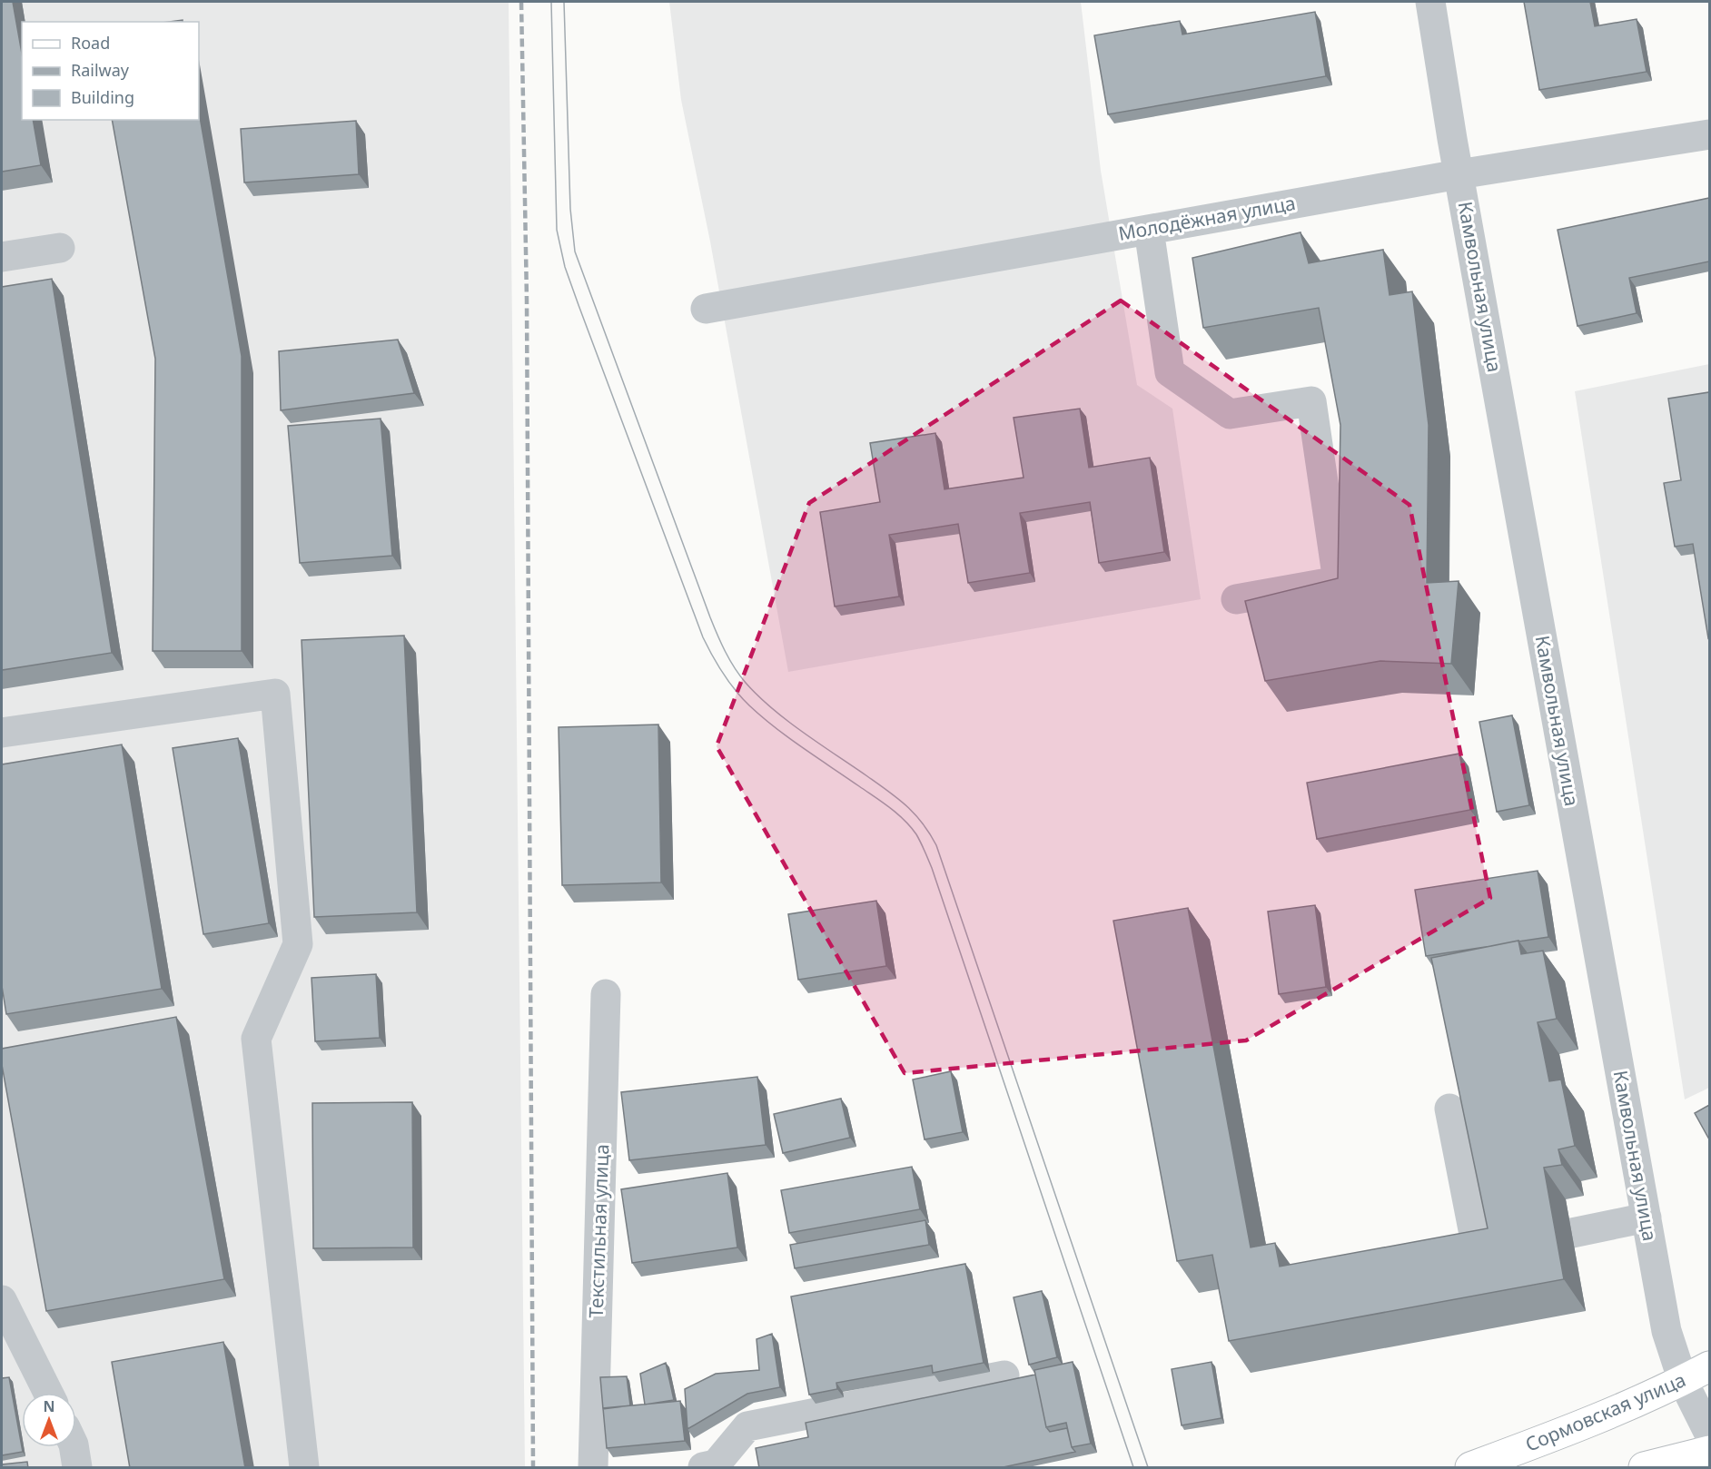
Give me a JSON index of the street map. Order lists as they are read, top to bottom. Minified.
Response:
{"streets":{"main road":["Сормовская улица"],"street":["Молодёжная улица","Камвольная улица","Текстильная улица"]},"crossings":[["Молодёжная улица","Камвольная улица"],["Камвольная улица","Сормовская улица"]],"legend":["Road","Railway","Building"],"north":"top"}
